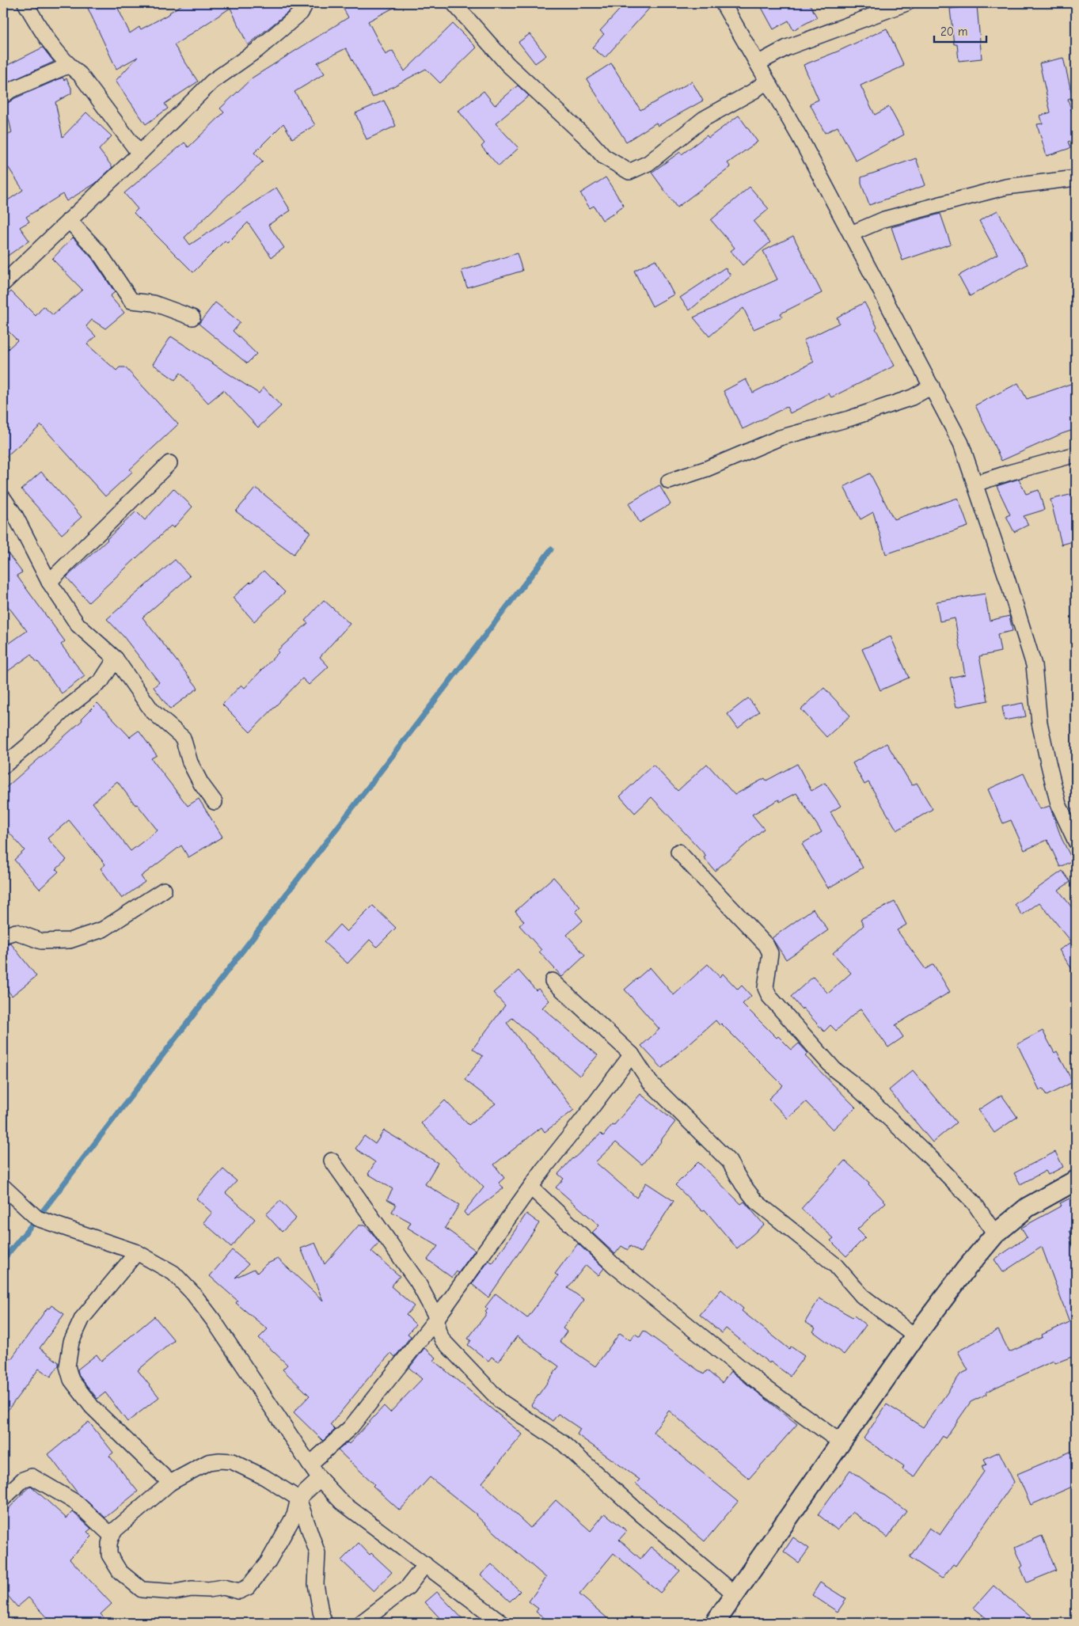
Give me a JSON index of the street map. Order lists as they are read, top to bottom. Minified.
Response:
{"scale_bar":"20 m"}
